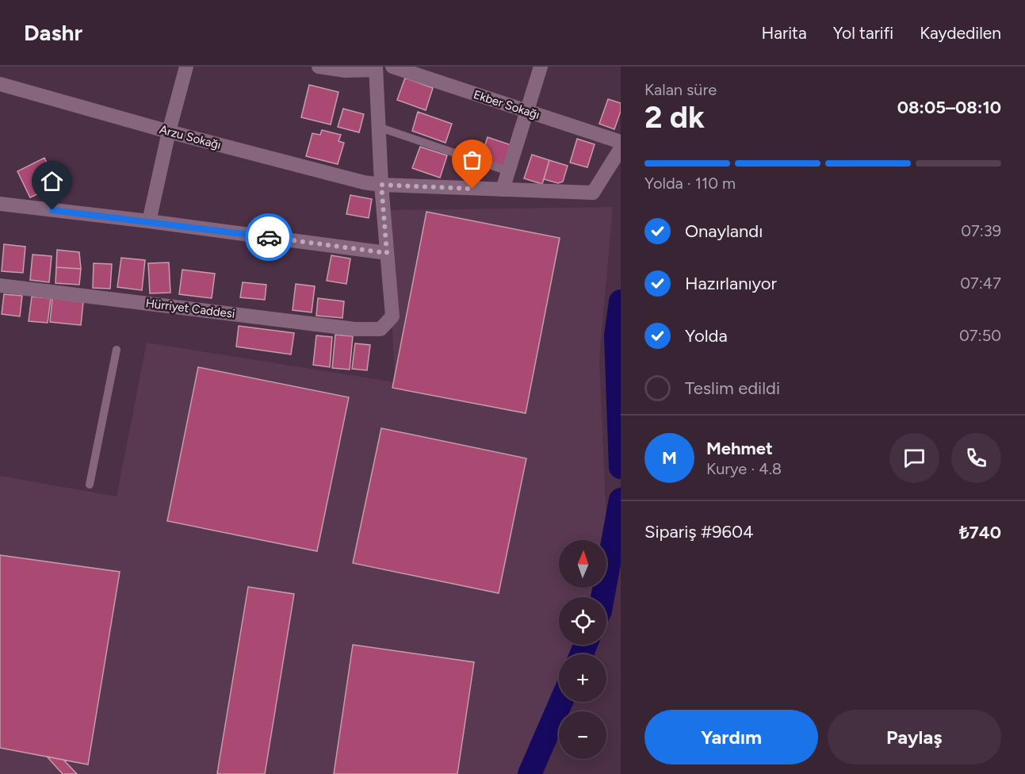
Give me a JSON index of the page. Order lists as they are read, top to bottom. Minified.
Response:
{"streets":{"street":["Ekber Sokağı","Arzu Sokağı","Hürriyet Caddesi"]},"north":"top","page":{"header":"Dashr","nav":["Harita","Yol tarifi","Kaydedilen"],"heading":["2 dk","Kalan süre","08:05–08:10"],"panel":["Mehmet","Kurye · 4.8","Sipariş #9604","₺740"],"bar":"Yolda · 110 m","list":[["Onaylandı","07:39"],["Hazırlanıyor","07:47"],["Yolda","07:50"],"Teslim edildi"],"round":"M","map_buttons":["+","−"],"buttons":["Yardım","Paylaş"]}}
